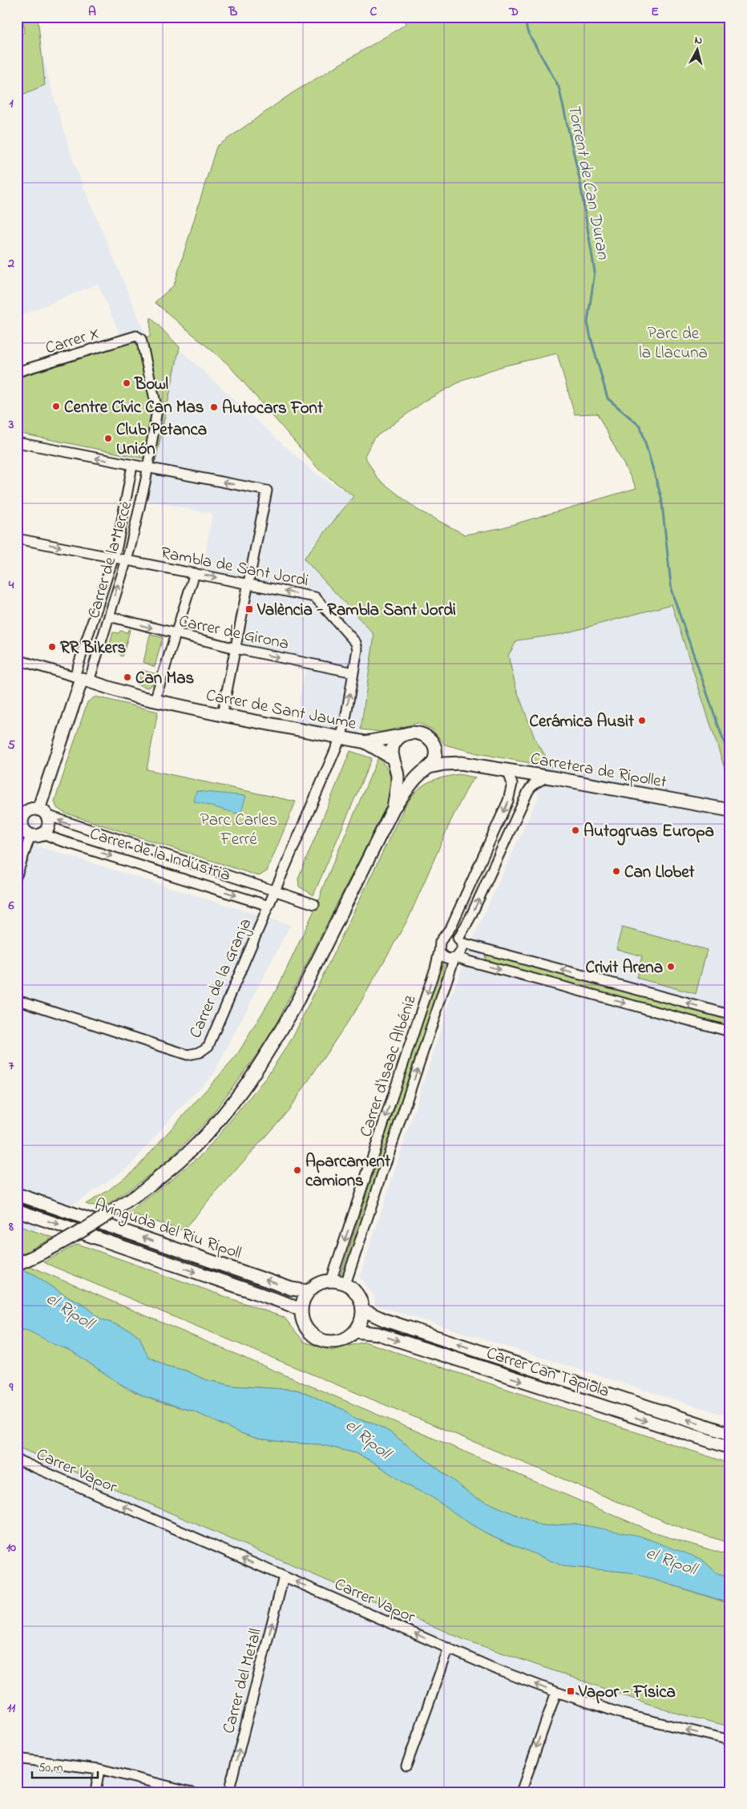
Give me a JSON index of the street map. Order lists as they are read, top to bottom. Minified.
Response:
{"streets":{"street":["Carrer X","Carrer de la Mercè","Rambla de Sant Jordi","Carrer de Girona","Carrer de Sant Jaume","Carretera de Ripollet","Carrer de la Indústria","Carrer de la Granja","Carrer d'Isaac Albéniz","Avinguda del Riu Ripoll","Carrer Can Tapiola","Carrer Vapor","Carrer del Metall"]},"crossings":[["Carrer X","Carrer de la Mercè"],["Carrer de la Mercè","Rambla de Sant Jordi"],["Carrer de la Mercè","Carrer de Girona"],["Carrer de la Mercè","Carrer de Sant Jaume"],["Rambla de Sant Jordi","Carrer de Girona"],["Rambla de Sant Jordi","Carrer de Sant Jaume"],["Rambla de Sant Jordi","Carrer de la Granja"],["Carrer de Sant Jaume","Carretera de Ripollet"],["Carrer de Sant Jaume","Carrer de la Granja"],["Carretera de Ripollet","Carrer d'Isaac Albéniz"],["Carrer de la Indústria","Carrer de la Granja"],["Carrer d'Isaac Albéniz","Avinguda del Riu Ripoll"],["Carrer d'Isaac Albéniz","Carrer Can Tapiola"],["Avinguda del Riu Ripoll","Carrer Can Tapiola"],["Carrer Vapor","Carrer del Metall"]],"one_way":["Carrer de Girona","Carrer Vapor","Carrer del Metall"],"water":["Torrent de Can Duran","el Ripoll"],"parks":["Parc de la Llacuna","Parc Carles Ferré"],"places":{"other":["Bowl","Centre Cívic Can Mas","Autocars Font","Club Petanca Unión","RR Bikers","Can Mas","Cerámica Ausit","Autogruas Europa","Can Llobet","Crivit Arena","Aparcament camions"],"transit":["València - Rambla Sant Jordi","Vapor - Física"]},"scale_bar":"50 m","north":"top","grid":{"columns":["A","B","C","D","E"],"rows":["1","2","3","4","5","6","7","8","9","10","11"]}}
